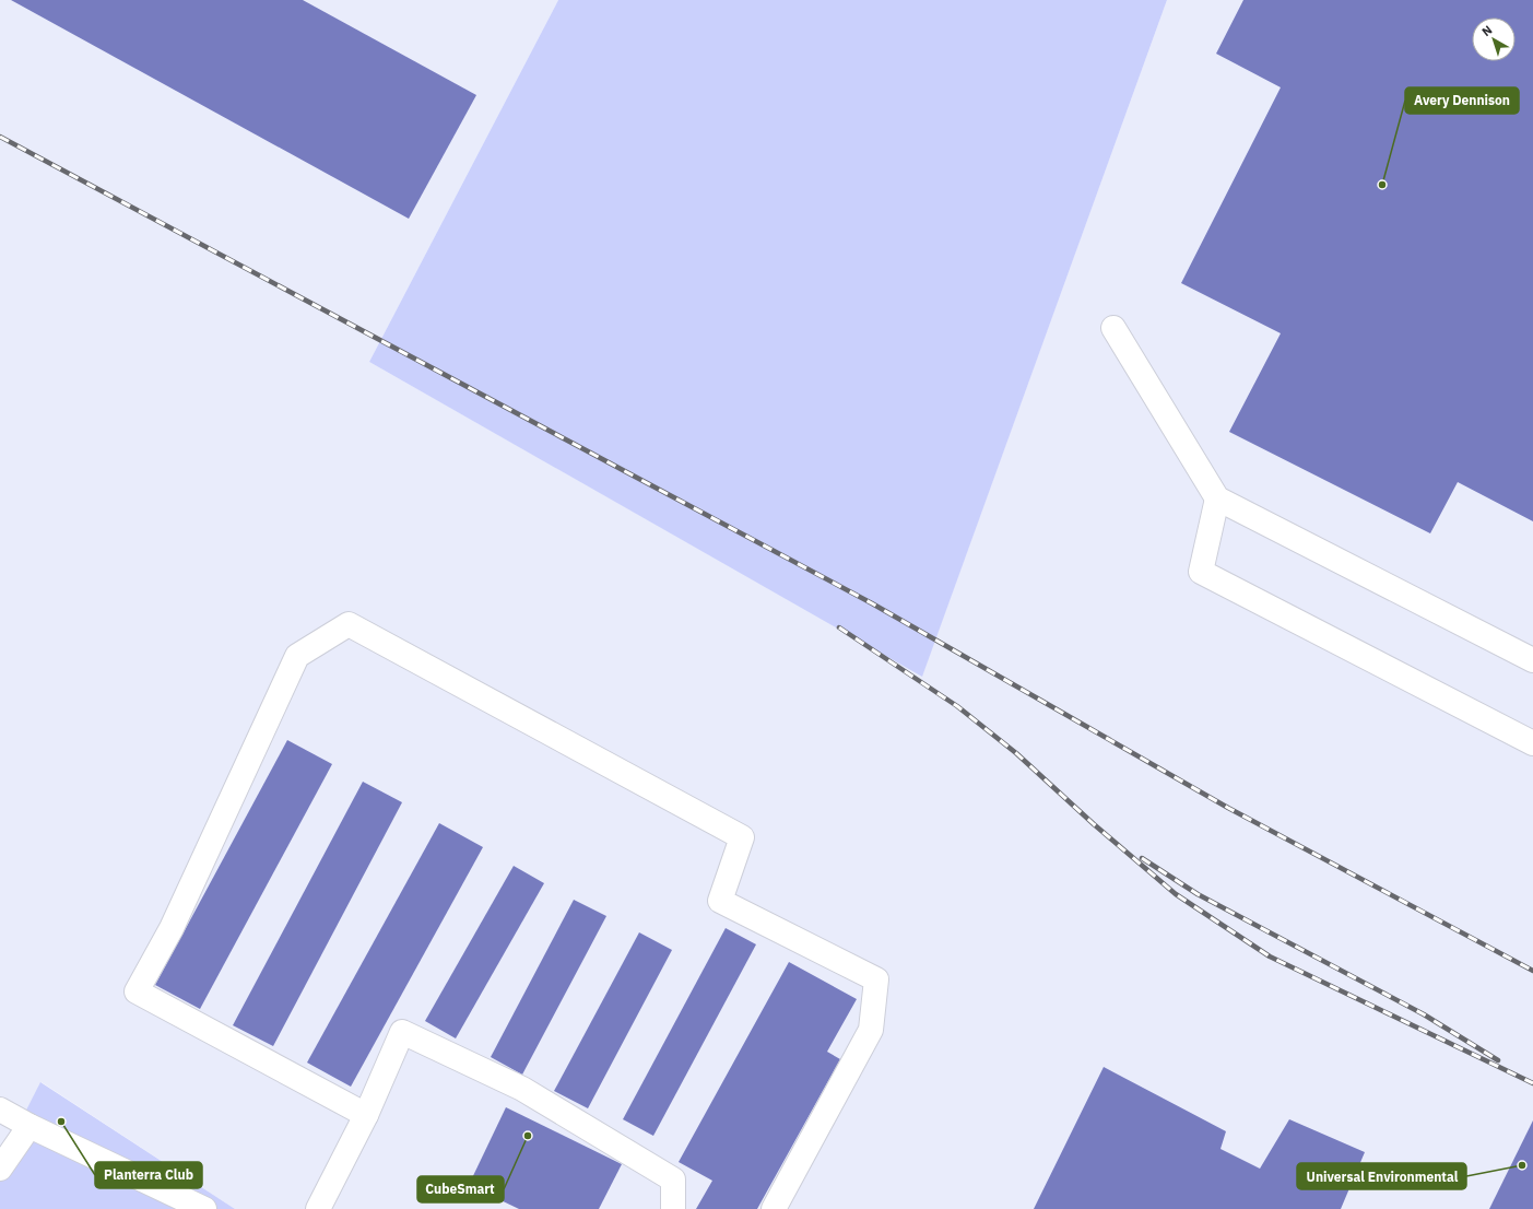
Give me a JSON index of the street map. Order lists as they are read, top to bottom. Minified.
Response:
{"places":["Avery Dennison","Planterra Club","CubeSmart","Universal Environmental"],"north":"top left"}
